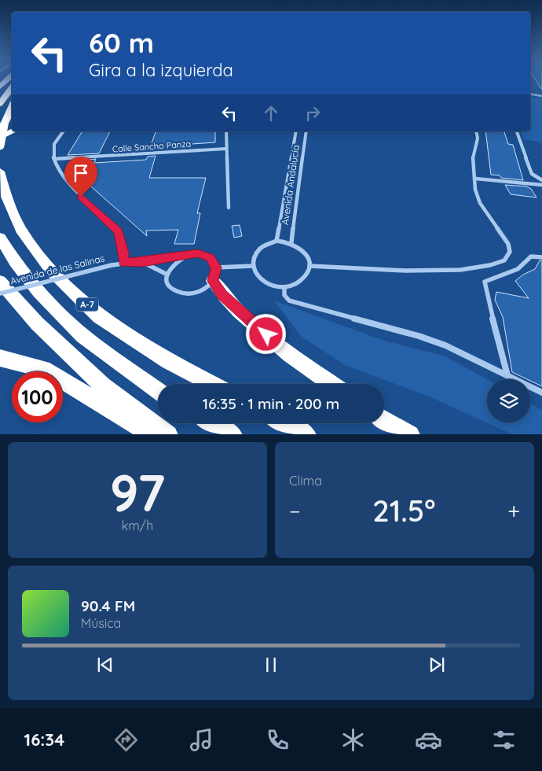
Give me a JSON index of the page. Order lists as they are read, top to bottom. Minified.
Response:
{"streets":{"highway":["A-7"],"street":["Calle Sancho Panza","Avenida Andalucía","Avenida de las Salinas"]},"page":{"turn":["60 m","Gira a la izquierda"],"limit":"100","trip":"16:35 · 1 min · 200 m","tile":[["97","km/h"],"Clima"],"heat":["−","21.5°","+"],"song":["90.4 FM","Música"],"tabs":"16:34"}}
